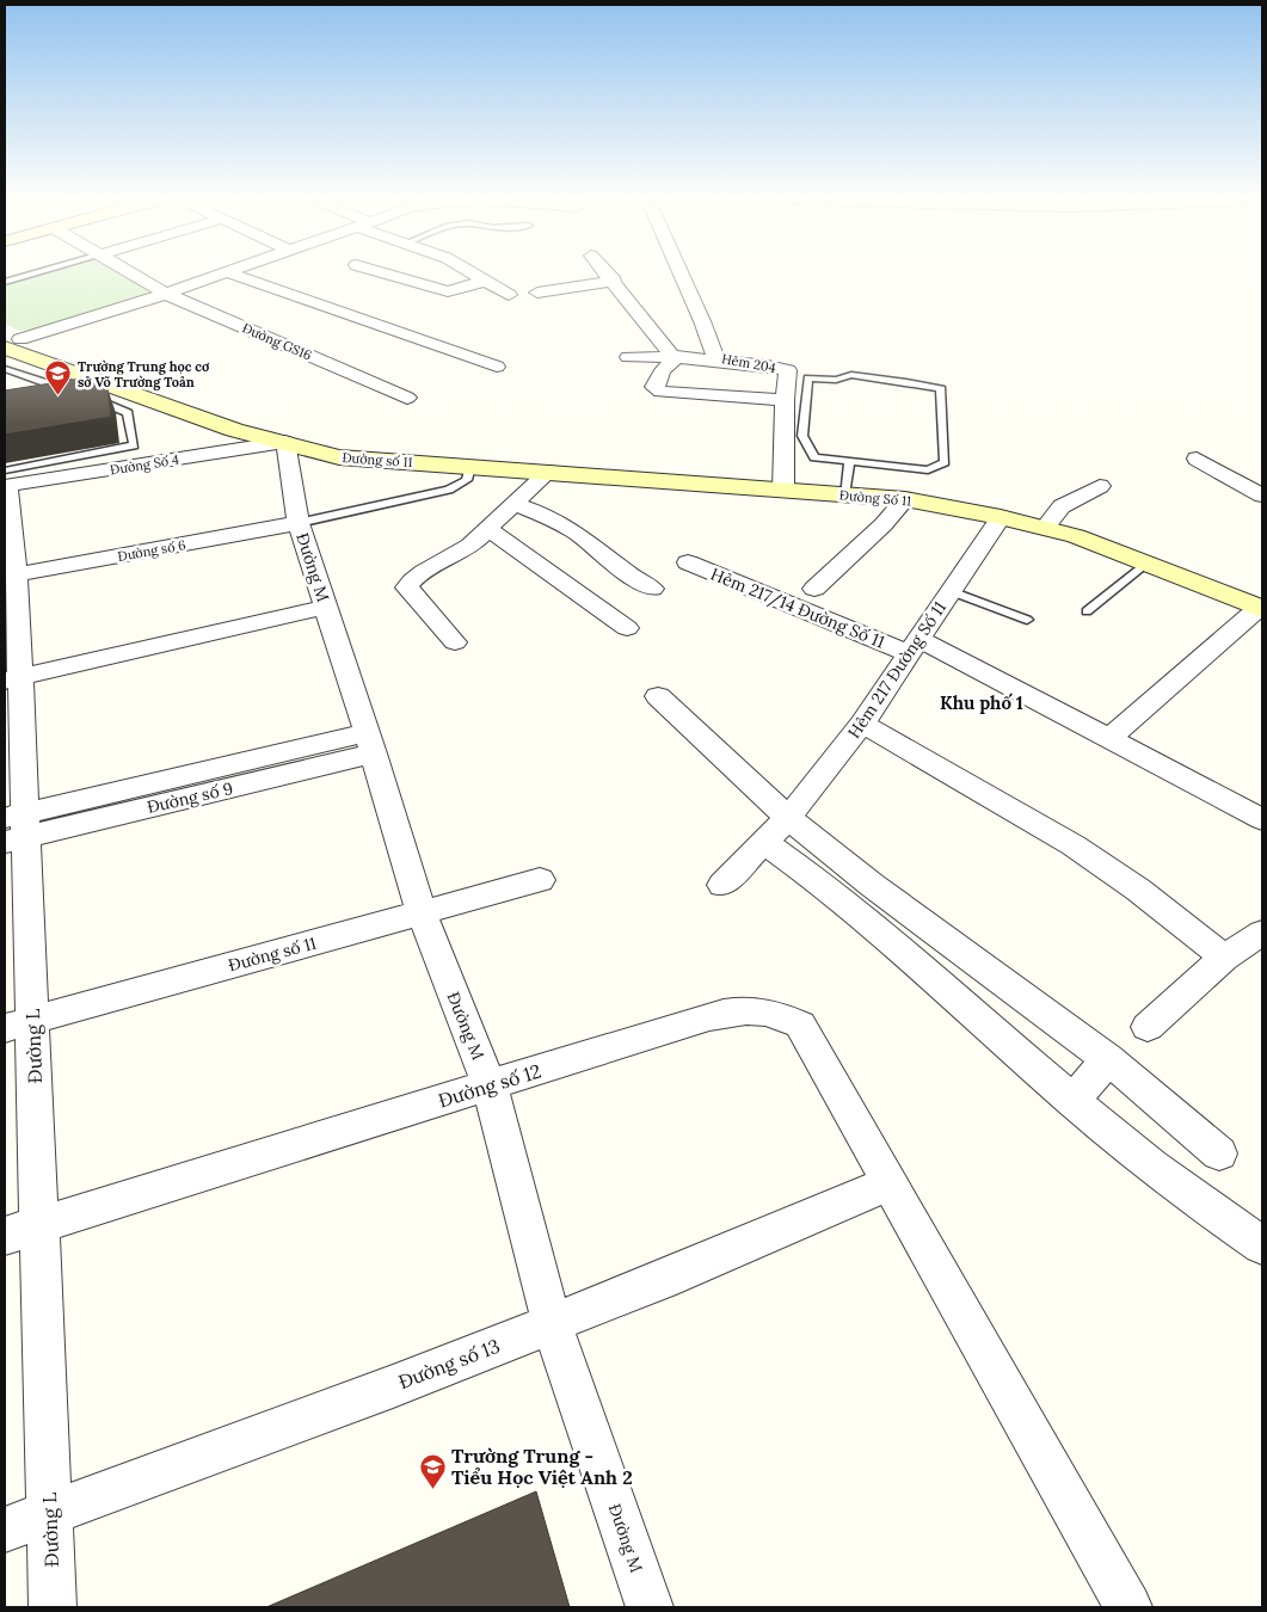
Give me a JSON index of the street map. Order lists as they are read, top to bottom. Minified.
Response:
{"streets":{"main road":["Đường số 11","Đường Số 11"],"street":["Đường GS16","Hẻm 204","Đường Số 4","Đường số 6","Đường M","Hẻm 217/14 Đường Số 11","Hẻm 217 Đường Số 11","Đường số 9","Đường L","Đường số 12","Đường số 13"]},"crossings":[["Hẻm 204","Đường Số 11"],["Đường số 11","Đường Số 4"],["Đường số 11","Đường Số 11"],["Đường số 11","Đường M"],["Đường số 11","Đường L"],["Đường Số 4","Đường M"],["Đường Số 4","Đường L"],["Đường Số 11","Hẻm 217 Đường Số 11"],["Đường số 6","Đường M"],["Đường số 6","Đường L"],["Đường M","Đường số 9"],["Đường M","Đường số 12"],["Đường M","Đường số 13"],["Hẻm 217/14 Đường Số 11","Hẻm 217 Đường Số 11"],["Đường số 9","Đường L"],["Đường L","Đường số 12"],["Đường L","Đường số 13"],["Đường số 12","Đường số 13"]],"districts":["Khu phố 1"],"places":{"school or university":["Trường Trung học cơ sở Võ Trường Toản","Trường Trung - Tiểu Học Việt Anh 2"]}}
